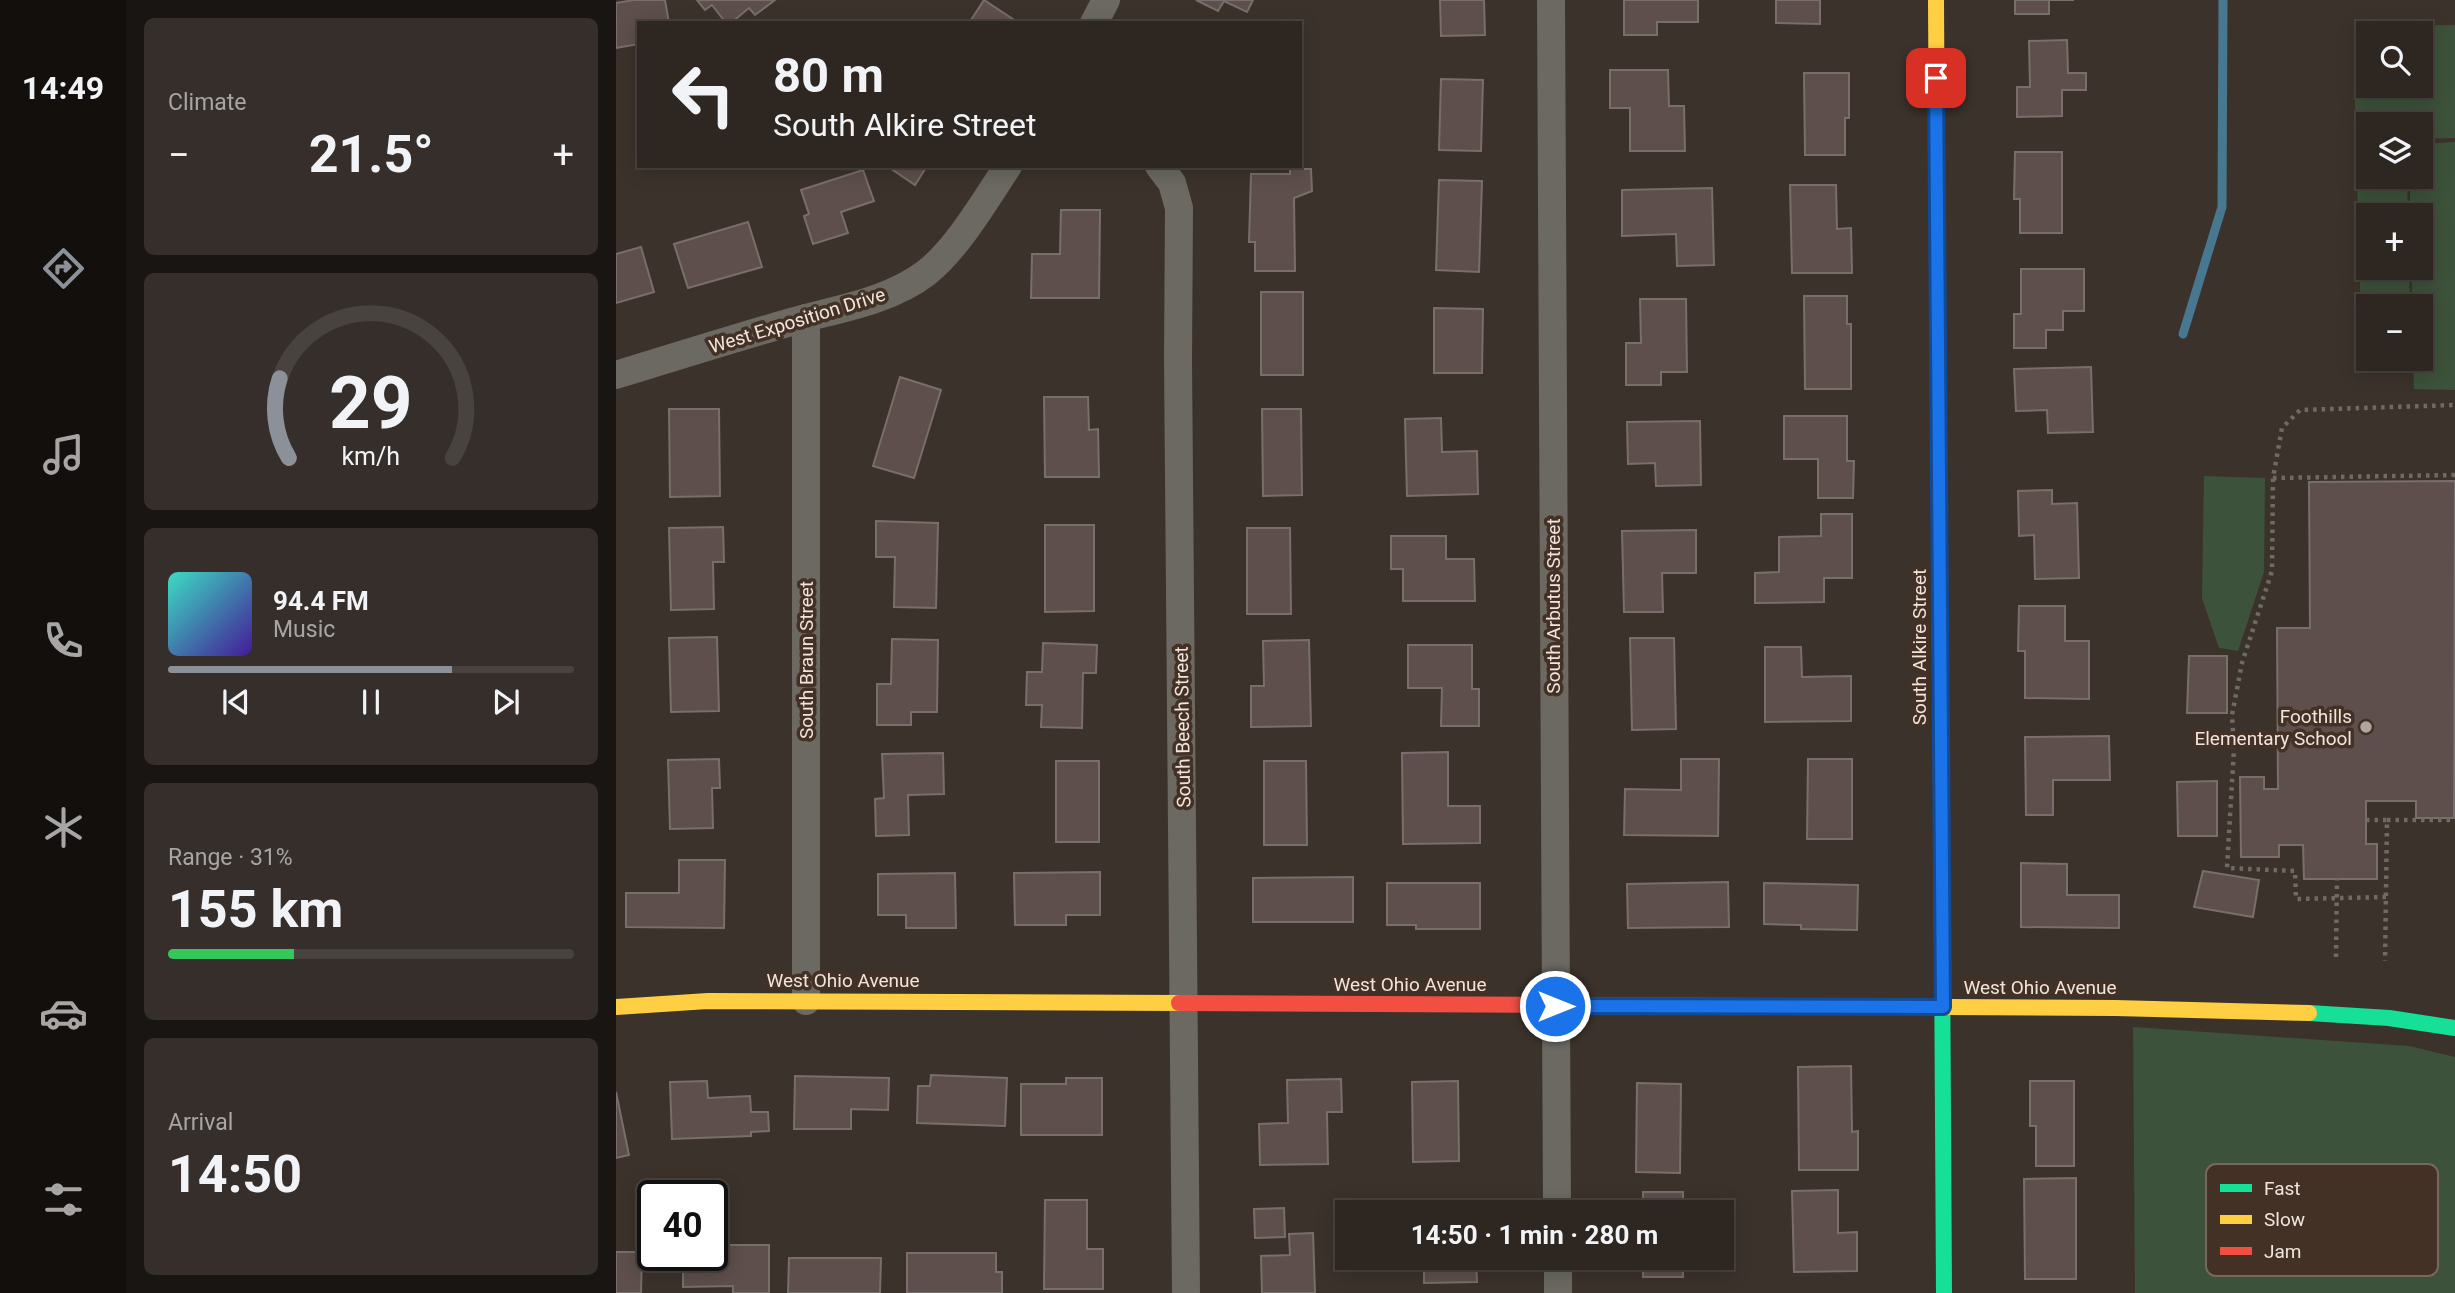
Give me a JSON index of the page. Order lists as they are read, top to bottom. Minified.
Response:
{"streets":{"street":["West Exposition Drive","South Arbutus Street","South Alkire Street","South Braun Street","South Beech Street","West Ohio Avenue"]},"crossings":[["West Exposition Drive","South Braun Street"],["South Arbutus Street","West Ohio Avenue"],["South Alkire Street","West Ohio Avenue"],["South Braun Street","West Ohio Avenue"],["South Beech Street","West Ohio Avenue"]],"places":["Foothills Elementary School"],"legend":["Fast","Slow","Jam"],"page":{"tabs":"14:49","tile":["Climate",["Range · 31%","155 km"],["Arrival","14:50"]],"map_buttons":["+","−"],"turn":["80 m","South Alkire Street"],"heat":["−","21.5°","+"],"song":["94.4 FM","Music"],"limit":"40","trip":"14:50 · 1 min · 280 m","gauge":["29","km/h"]}}
